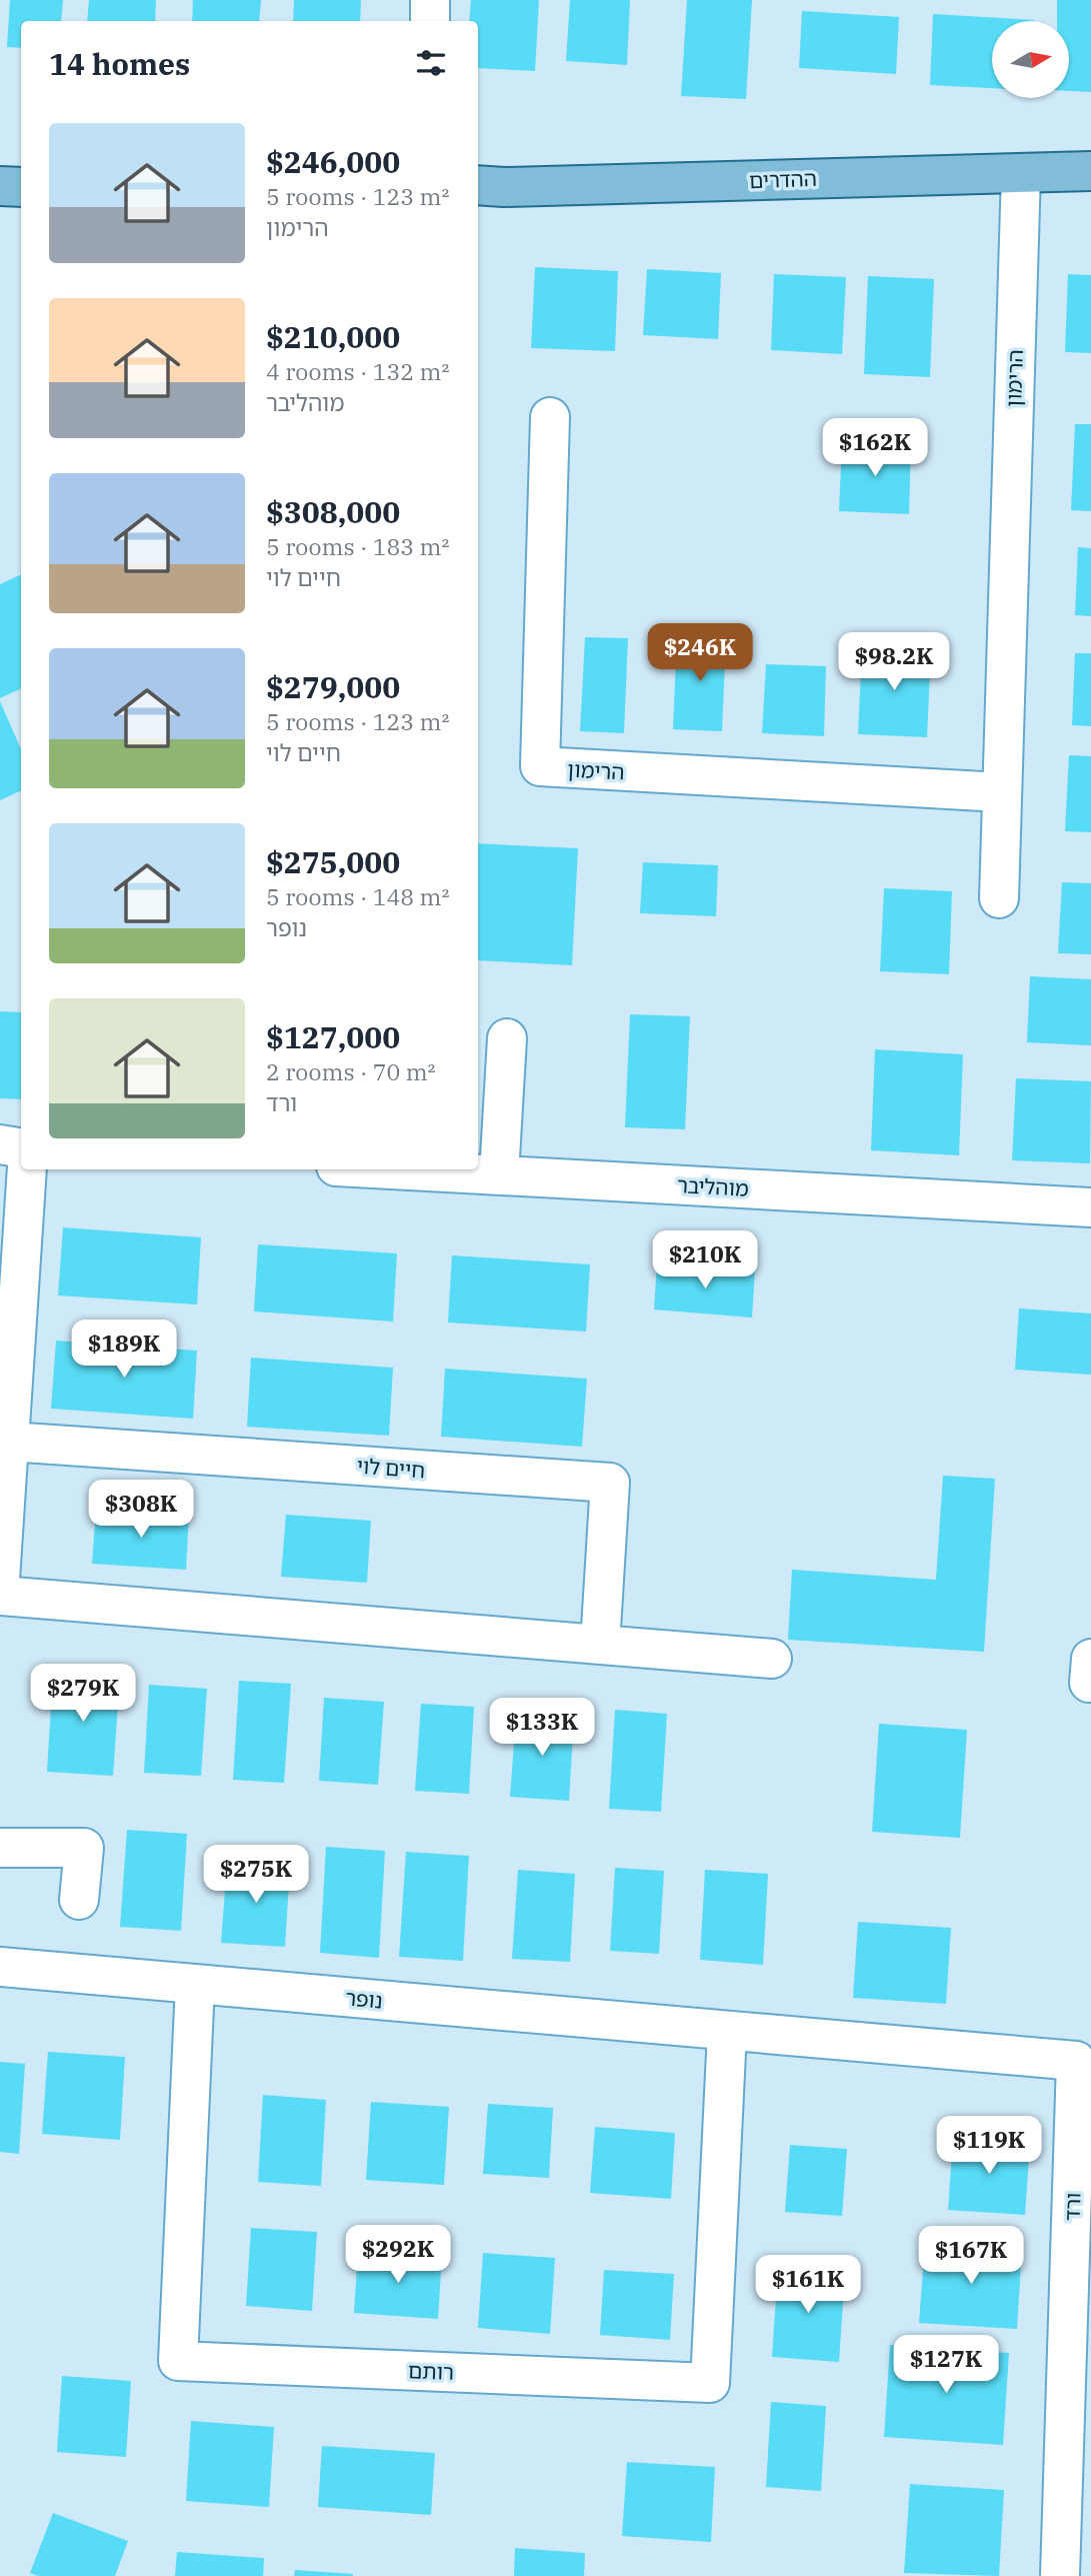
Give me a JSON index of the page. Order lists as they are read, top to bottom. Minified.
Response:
{"streets":{"main road":["ההדרים"],"street":["הרימון","מוהליבר","חיים לוי","נופר","ורד","רותם"]},"crossings":[["ההדרים","הרימון"],["נופר","ורד"],["נופר","רותם"],["ורד","רותם"]],"north":"right","page":{"heading":"14 homes","list":[{"name":"$246,000","note":"5 rooms · 123 m² · הרימון"},{"name":"$210,000","note":"4 rooms · 132 m² · מוהליבר"},{"name":"$308,000","note":"5 rooms · 183 m² · חיים לוי"},{"name":"$279,000","note":"5 rooms · 123 m² · חיים לוי"},{"name":"$275,000","note":"5 rooms · 148 m² · נופר"},{"name":"$127,000","note":"2 rooms · 70 m² · ורד"}],"price":["$162K","$246K","$98.2K","$210K","$189K","$308K","$279K","$133K","$275K","$119K","$292K","$167K","$161K","$127K"]}}
